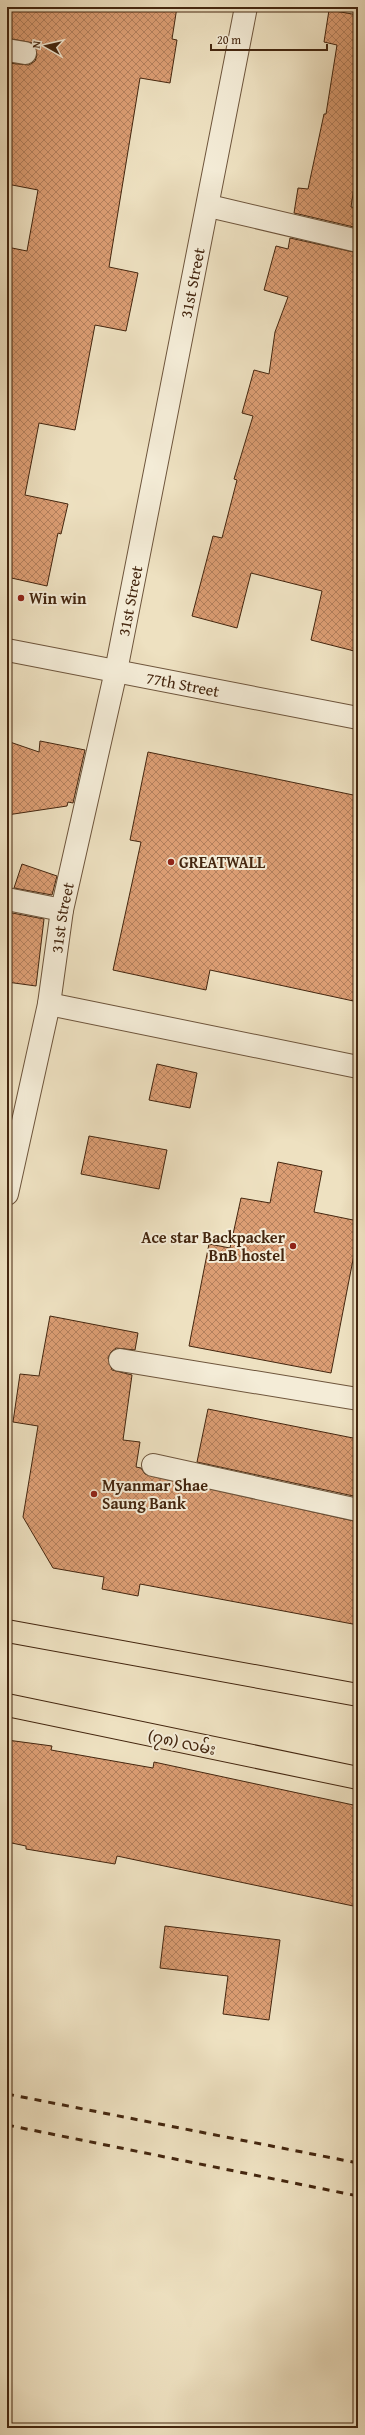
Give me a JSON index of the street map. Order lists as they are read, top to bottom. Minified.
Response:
{"streets":{"main road":["(၇၈) လမ်း"],"street":["31st Street","77th Street"]},"crossings":[["31st Street","77th Street"]],"places":["Win win","GREATWALL","Ace star Backpacker BnB hostel","Myanmar Shae Saung Bank"],"scale_bar":"20 m","north":"left"}
